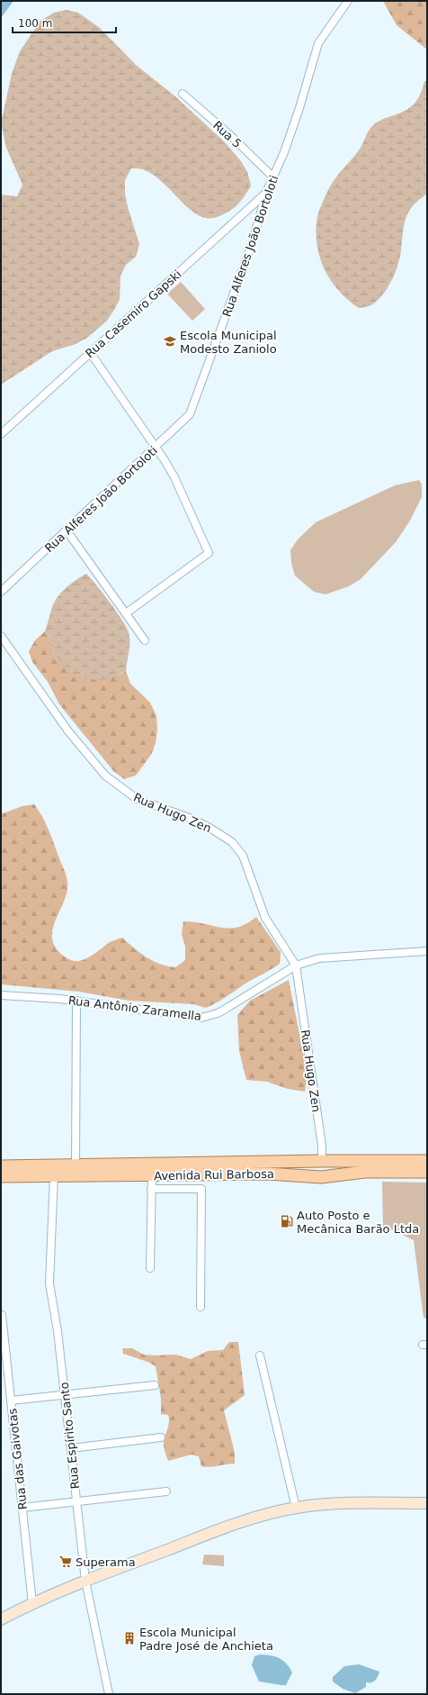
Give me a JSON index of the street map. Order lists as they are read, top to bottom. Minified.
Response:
{"streets":{"main road":["Avenida Rui Barbosa"],"street":["Rua 5","Rua Alferes João Bortoloti","Rua Casemiro Gapski","Rua Hugo Zen","Rua Antônio Zaramella","Rua Espírito Santo","Rua das Gaivotas"]},"crossings":[["Rua 5","Rua Alferes João Bortoloti"],["Rua Alferes João Bortoloti","Rua Casemiro Gapski"],["Rua Hugo Zen","Rua Antônio Zaramella"],["Rua Hugo Zen","Avenida Rui Barbosa"],["Avenida Rui Barbosa","Rua Espírito Santo"]],"places":{"school or university":["Escola Municipal Modesto Zaniolo"],"fuel station":["Auto Posto e Mecânica Barão Ltda"],"supermarket":["Superama"],"building":["Escola Municipal Padre José de Anchieta"]},"scale_bar":"100 m"}
